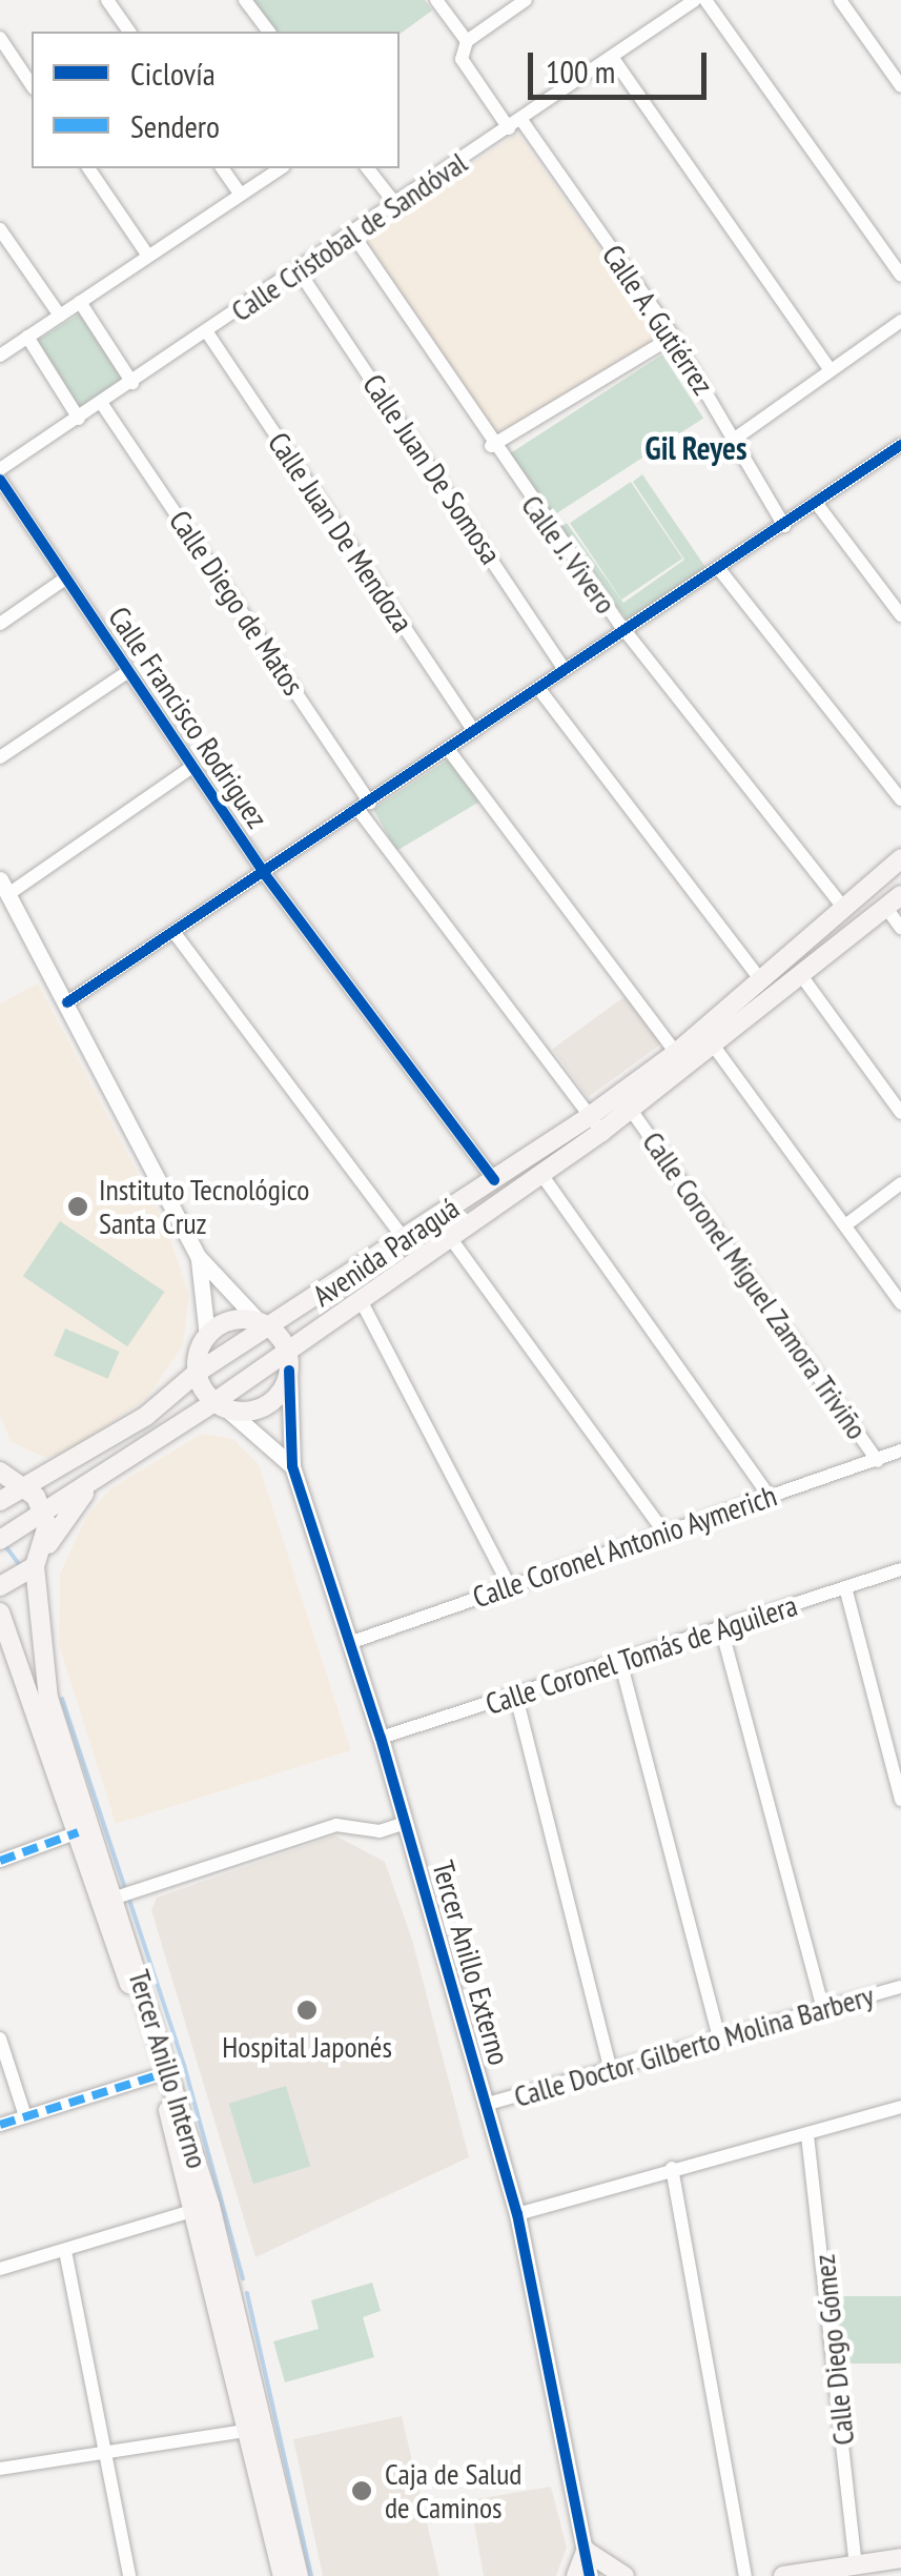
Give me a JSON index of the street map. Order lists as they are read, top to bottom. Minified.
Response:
{"streets":{"main road":["Avenida Paraguá","Tercer Anillo Interno"],"street":["Calle Cristobal de Sandóval","Calle A. Gutiérrez","Calle Juan De Somosa","Calle Juan De Mendoza","Calle J. Vivero","Calle Diego de Matos","Calle Francisco Rodriguez","Calle Coronel Miguel Zamora Triviño","Calle Coronel Antonio Aymerich","Calle Coronel Tomás de Aguilera","Tercer Anillo Externo","Calle Doctor Gilberto Molina Barbery","Calle Diego Gómez"]},"crossings":[["Calle Cristobal de Sandóval","Calle A. Gutiérrez"],["Calle Cristobal de Sandóval","Calle Juan De Somosa"],["Calle Cristobal de Sandóval","Calle Juan De Mendoza"],["Calle Cristobal de Sandóval","Calle J. Vivero"],["Calle Cristobal de Sandóval","Calle Diego de Matos"],["Calle J. Vivero","Avenida Paraguá"],["Calle Diego de Matos","Avenida Paraguá"],["Calle Francisco Rodriguez","Avenida Paraguá"],["Avenida Paraguá","Calle Coronel Miguel Zamora Triviño"],["Avenida Paraguá","Tercer Anillo Externo"],["Avenida Paraguá","Tercer Anillo Interno"],["Calle Coronel Miguel Zamora Triviño","Calle Coronel Antonio Aymerich"],["Calle Coronel Antonio Aymerich","Tercer Anillo Externo"],["Calle Coronel Tomás de Aguilera","Tercer Anillo Externo"],["Tercer Anillo Externo","Calle Doctor Gilberto Molina Barbery"]],"districts":["Gil Reyes"],"places":["Instituto Tecnológico Santa Cruz","Hospital Japonés","Caja de Salud de Caminos"],"legend":["Ciclovía","Sendero"],"scale_bar":"100 m"}
